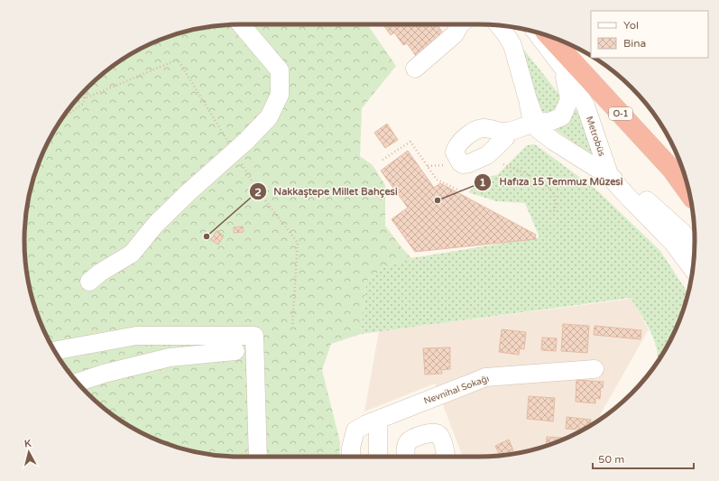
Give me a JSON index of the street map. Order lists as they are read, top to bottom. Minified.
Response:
{"streets":{"highway":["O-1"],"street":["Metrobüs","Nevnihal Sokağı"]},"places":["Hafıza 15 Temmuz Müzesi","Nakkaştepe Millet Bahçesi"],"legend":["Yol","Bina"],"scale_bar":"50 m","north":"top"}
